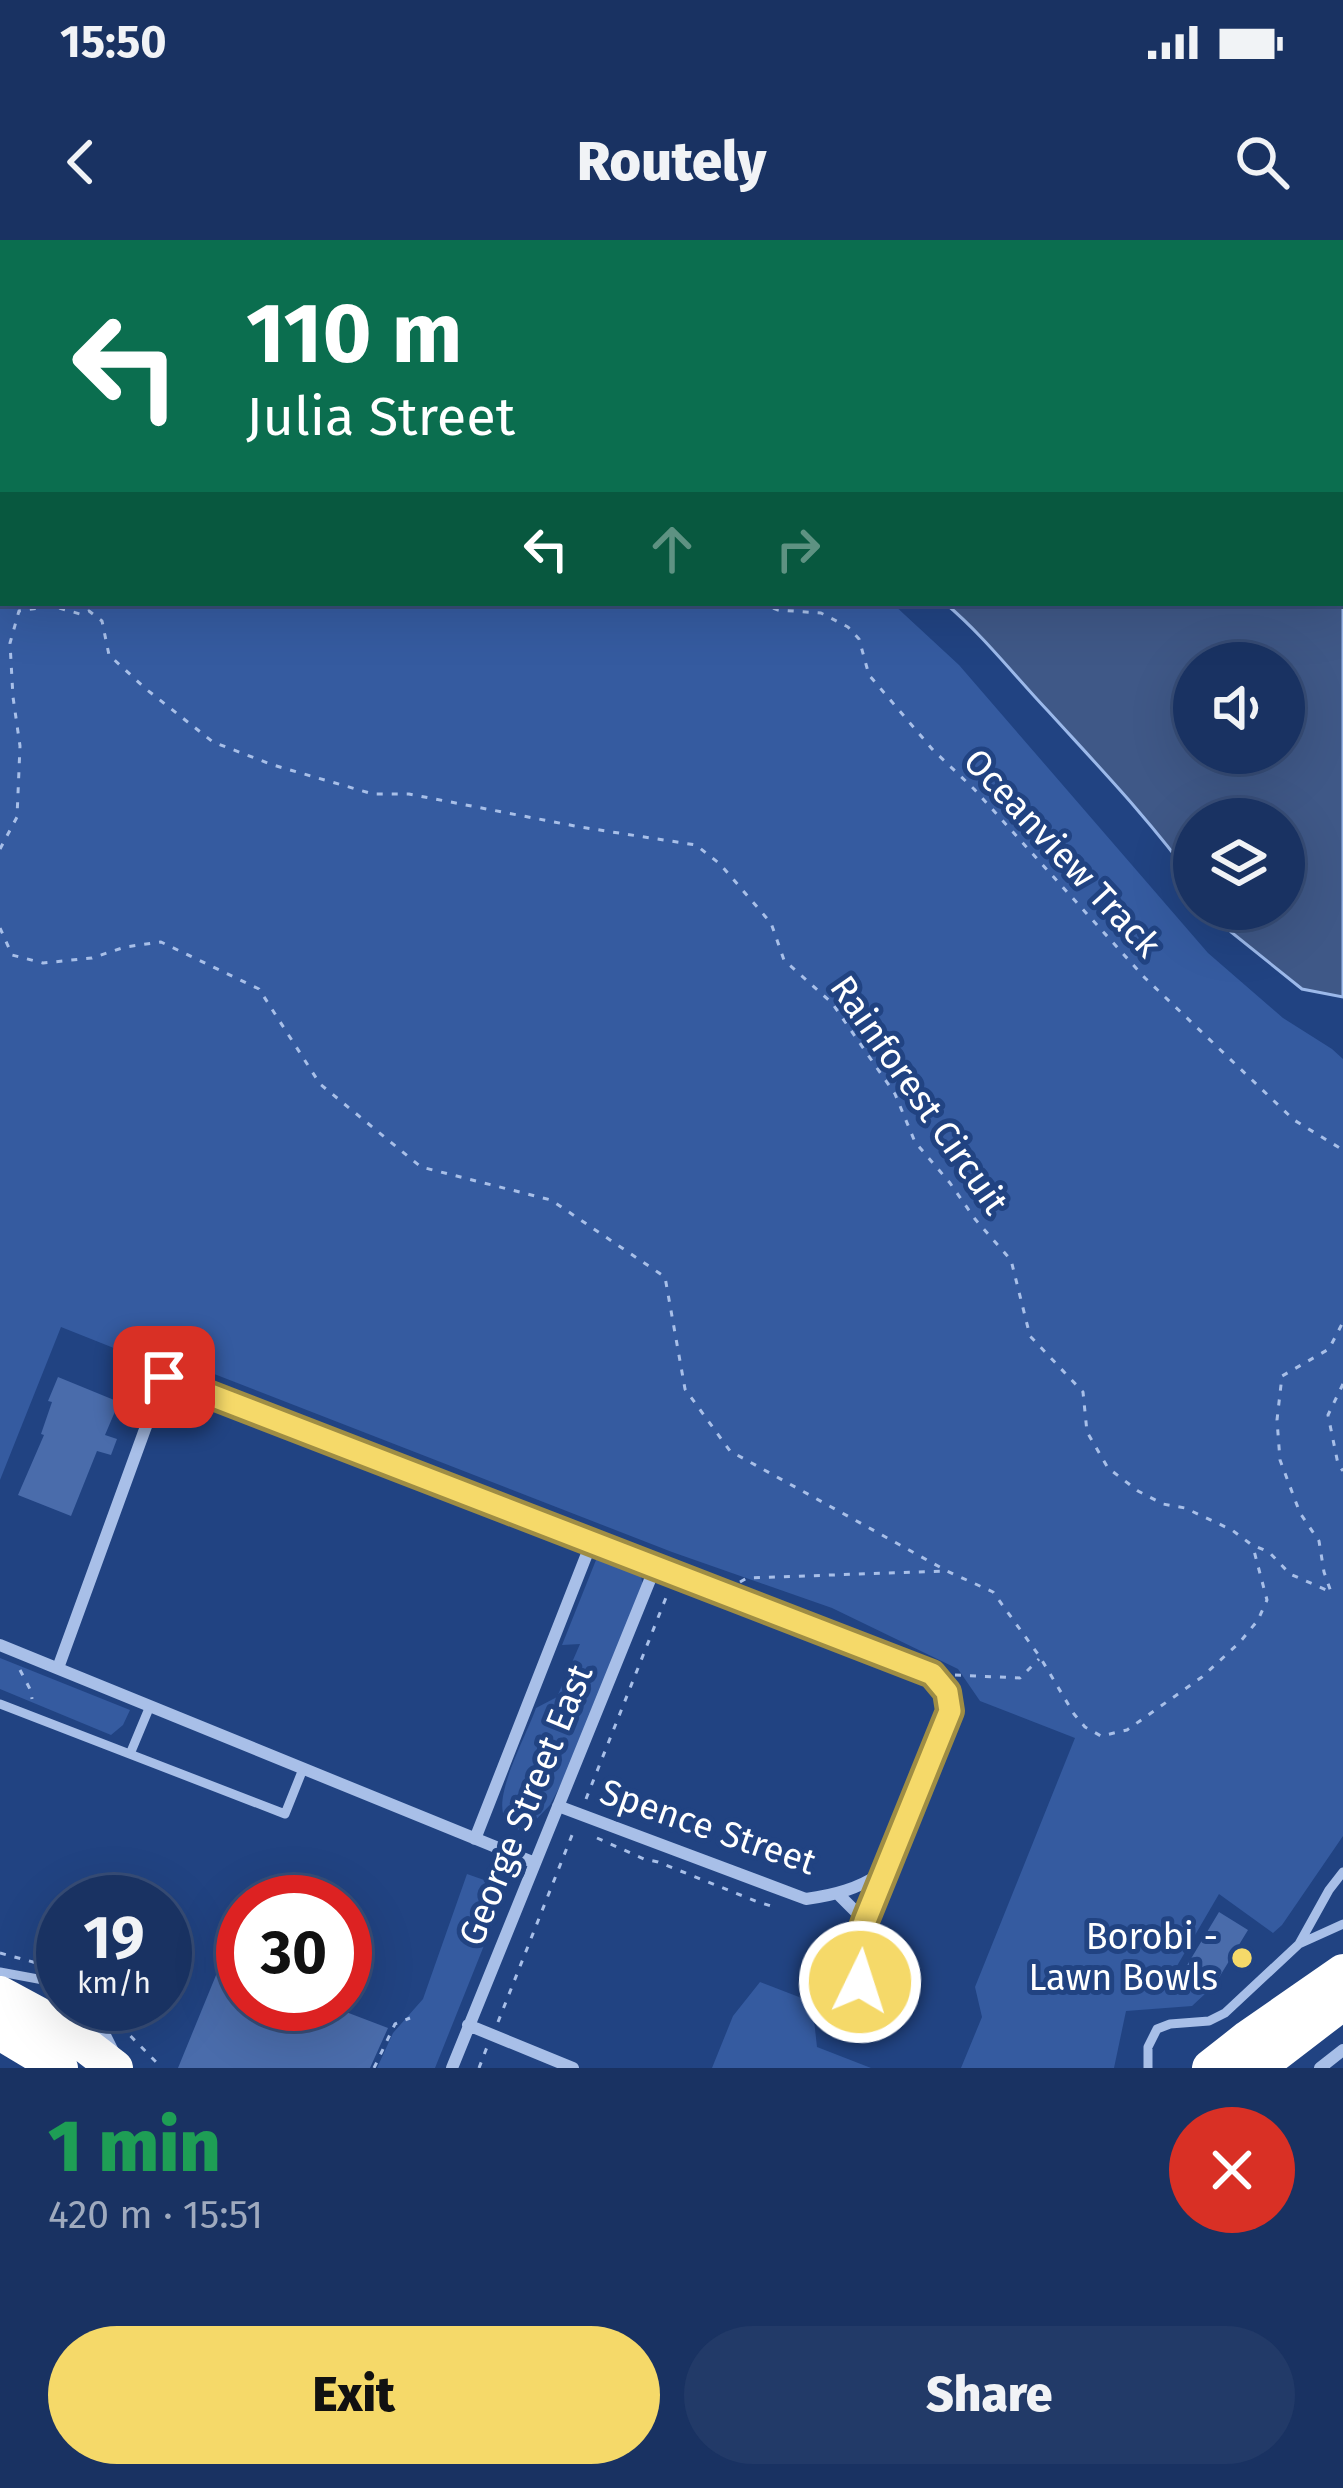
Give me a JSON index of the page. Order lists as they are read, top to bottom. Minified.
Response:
{"streets":{"street":["George Street East","Spence Street"],"path":["Oceanview Track","Rainforest Circuit"]},"crossings":[["George Street East","Spence Street"]],"places":["Borobi - Lawn Bowls"],"page":{"status":"15:50","header":"Routely","turn":["110 m","Julia Street"],"speed":"19 km/h","limit":"30","heading":["1 min","420 m · 15:51"],"buttons":["Exit","Share"]}}
